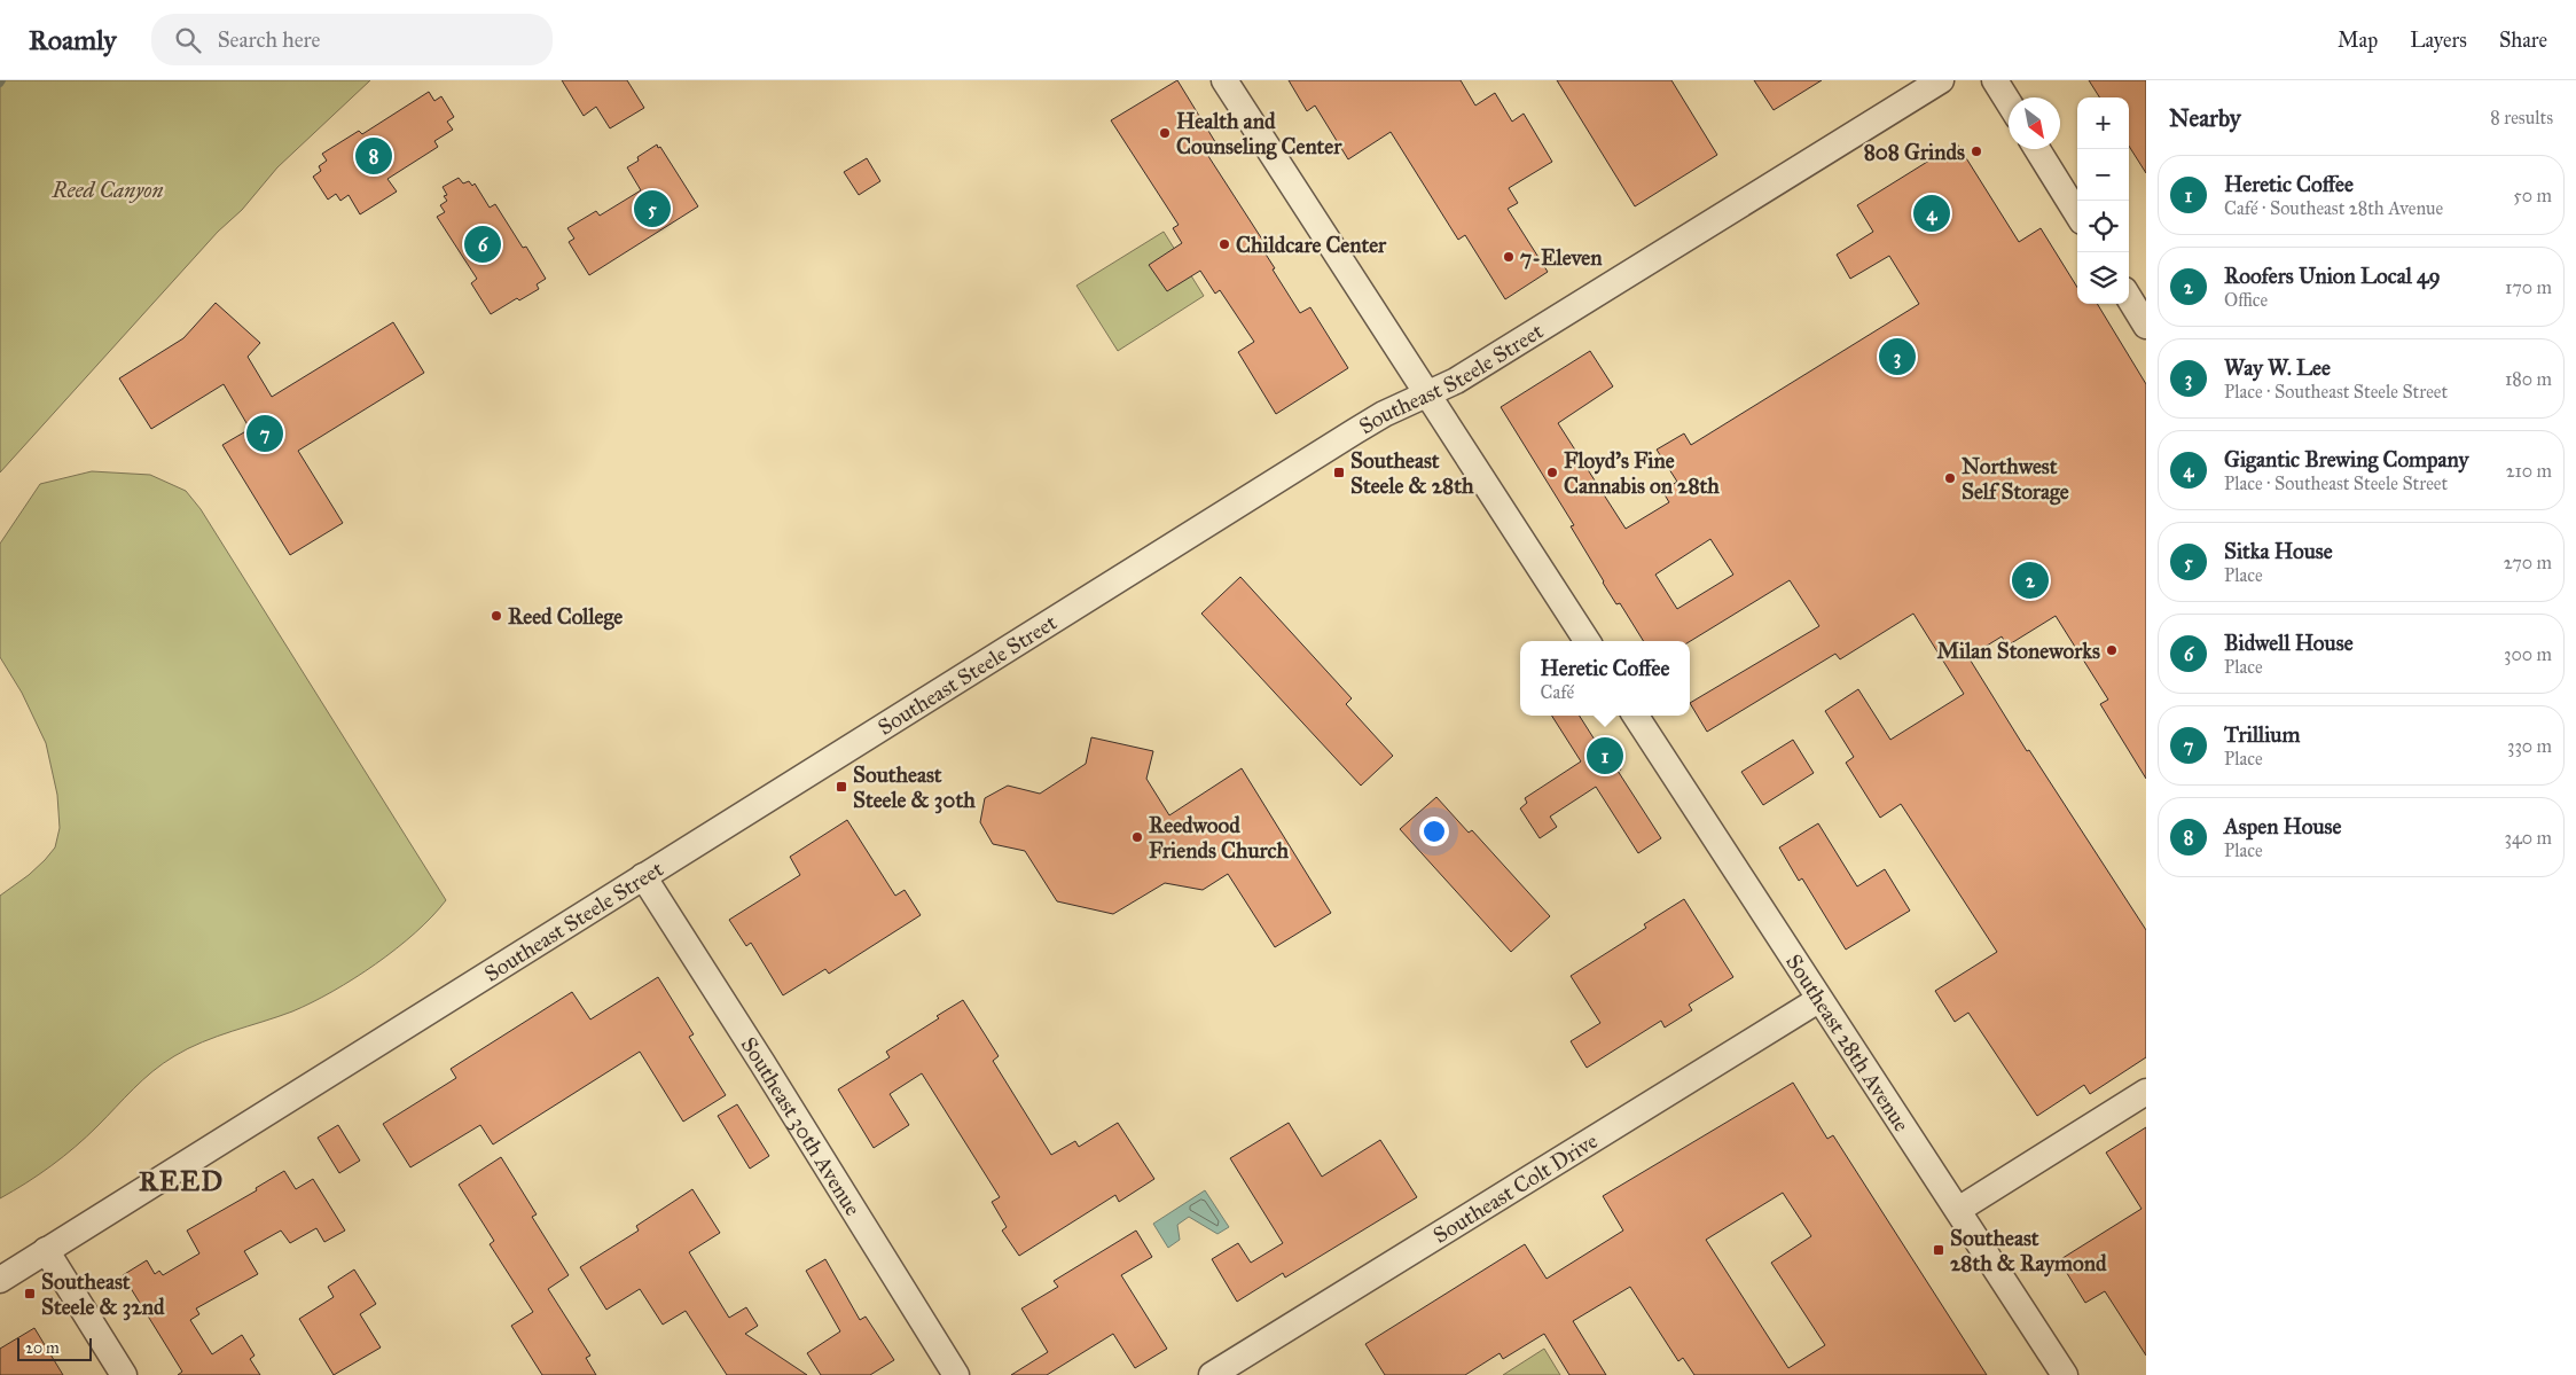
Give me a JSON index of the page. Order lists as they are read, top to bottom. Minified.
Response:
{"streets":{"street":["Southeast Steele Street","Southeast 28th Avenue","Southeast 30th Avenue","Southeast Colt Drive"]},"crossings":[["Southeast Steele Street","Southeast 30th Avenue"],["Southeast 28th Avenue","Southeast Colt Drive"]],"districts":["REED"],"parks":["Reed Canyon"],"places":{"other":["Health and Counseling Center","808 Grinds","Childcare Center","7-Eleven","Floyd's Fine Cannabis on 28th","Northwest Self Storage","Reed College","Milan Stoneworks","Reedwood Friends Church"],"transit":["Southeast Steele & 28th","Southeast Steele & 30th","Southeast 28th & Raymond","Southeast Steele & 32nd"]},"scale_bar":"20 m","north":"bottom right","page":{"header":"Roamly","search":"Search here","nav":["Map","Layers","Share"],"heading":["Nearby","8 results"],"map_buttons":["+","−"],"pins":["8","5","4","6","3","7","2","1"],"list":[{"mark":"1","name":"Heretic Coffee","note":"Café · Southeast 28th Avenue","value":"50 m"},{"mark":"2","name":"Roofers Union Local 49","note":"Office","value":"170 m"},{"mark":"3","name":"Way W. Lee","note":"Place · Southeast Steele Street","value":"180 m"},{"mark":"4","name":"Gigantic Brewing Company","note":"Place · Southeast Steele Street","value":"210 m"},{"mark":"5","name":"Sitka House","note":"Place","value":"270 m"},{"mark":"6","name":"Bidwell House","note":"Place","value":"300 m"},{"mark":"7","name":"Trillium","note":"Place","value":"330 m"},{"mark":"8","name":"Aspen House","note":"Place","value":"340 m"}],"popup":["Heretic Coffee","Café"],"scale":"20 m"}}
